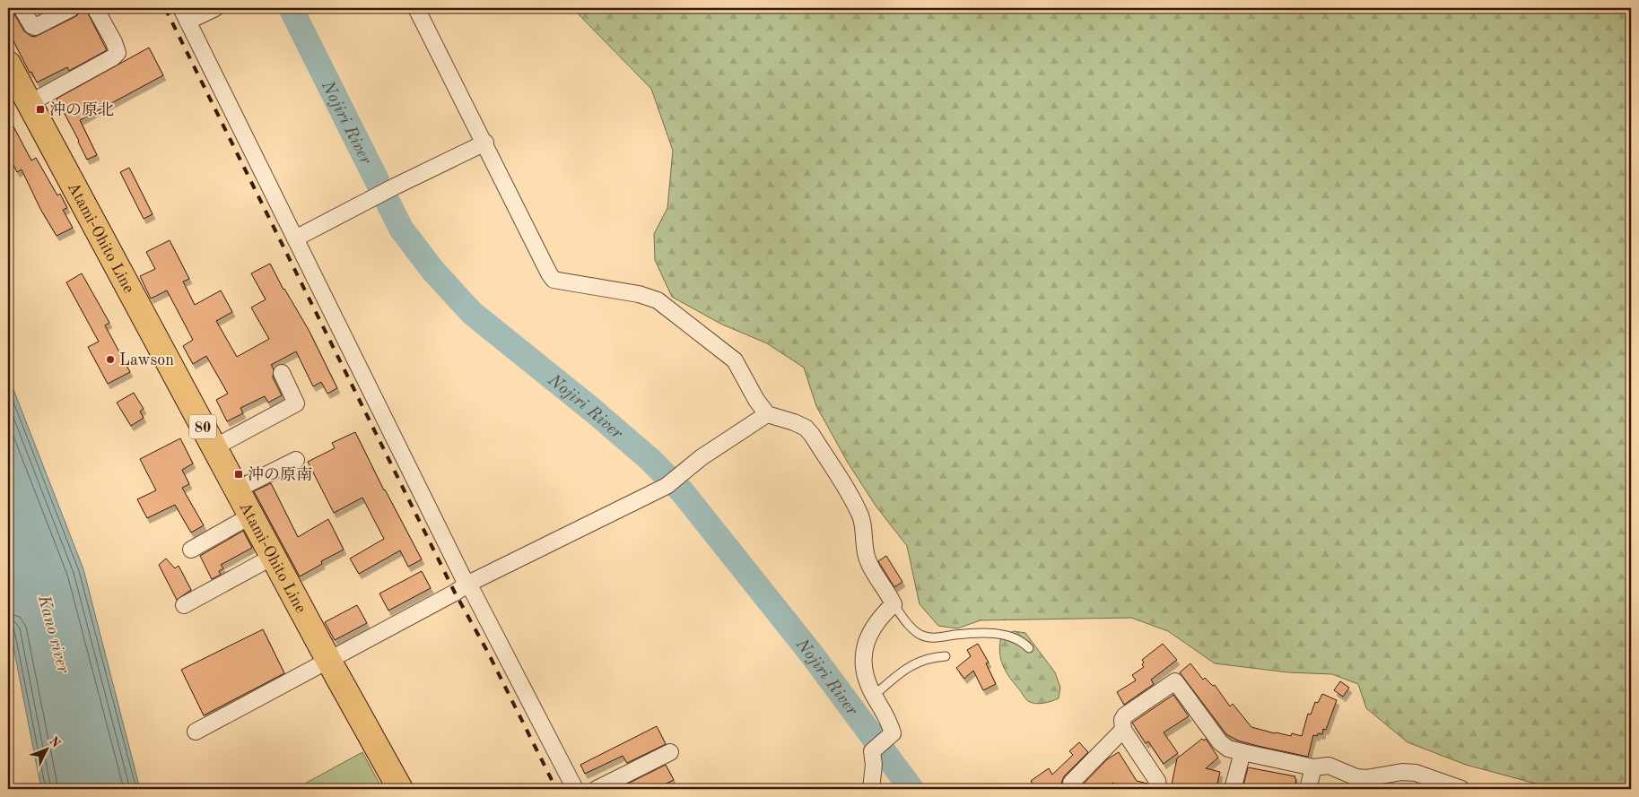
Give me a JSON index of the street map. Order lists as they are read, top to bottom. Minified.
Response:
{"streets":{"main road":["Atami-Ohito Line","80"]},"water":["Nojiri River","Kano river"],"places":{"transit":["沖の原北","沖の原南"],"other":["Lawson"]},"north":"top right"}
